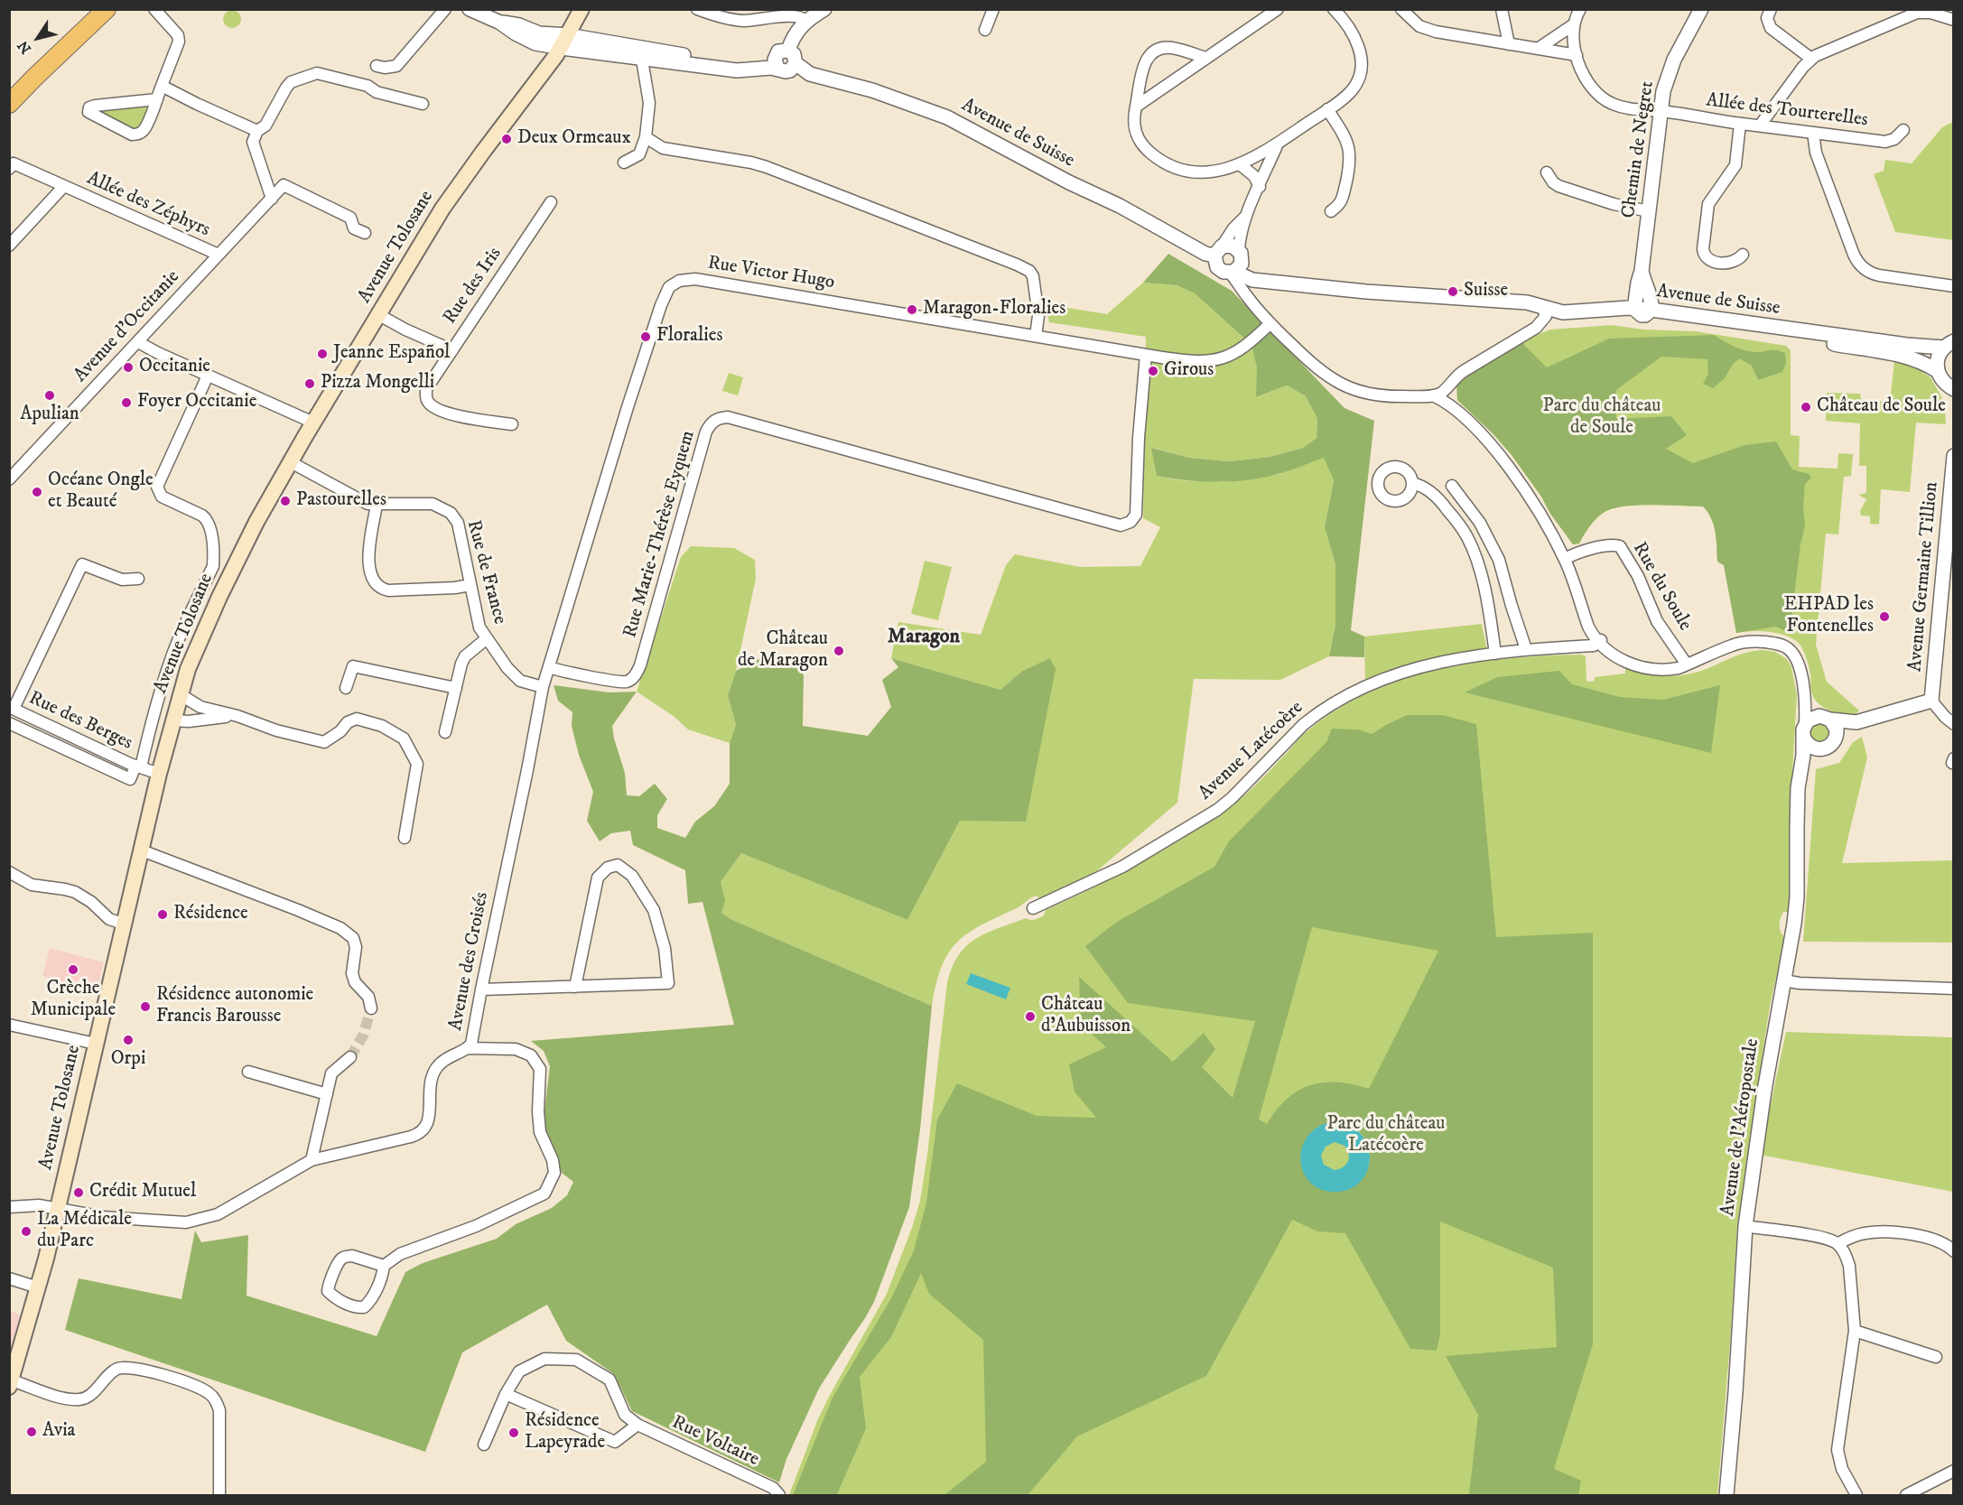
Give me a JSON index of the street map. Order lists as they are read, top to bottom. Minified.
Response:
{"streets":{"main road":["Avenue Tolosane"],"street":["Allée des Tourterelles","Avenue de Suisse","Chemin de Negret","Allée des Zéphyrs","Rue Victor Hugo","Rue des Iris","Avenue d'Occitanie","Rue Marie-Thérèse Eyquem","Rue de France","Avenue Germaine Tillion","Rue du Soule","Rue des Berges","Avenue Latécoère","Avenue des Croisés","Avenue de l'Aéropostale","Rue Voltaire"]},"crossings":[["Allée des Tourterelles","Chemin de Negret"],["Avenue de Suisse","Chemin de Negret"],["Allée des Zéphyrs","Avenue d'Occitanie"],["Avenue Tolosane","Rue des Iris"],["Avenue Tolosane","Rue de France"],["Avenue Tolosane","Rue des Berges"],["Avenue Tolosane","Avenue des Croisés"],["Rue Victor Hugo","Rue Marie-Thérèse Eyquem"],["Rue Victor Hugo","Rue de France"],["Rue Victor Hugo","Avenue des Croisés"],["Rue de France","Avenue des Croisés"],["Avenue Germaine Tillion","Avenue de l'Aéropostale"],["Rue du Soule","Avenue de l'Aéropostale"],["Avenue Latécoère","Avenue de l'Aéropostale"]],"districts":["Maragon"],"parks":["Parc du château de Soule","Parc du château Latécoère"],"places":["Deux Ormeaux","Suisse","Maragon-Floralies","Floralies","Jeanne Español","Occitanie","Girous","Pizza Mongelli","Apulian","Foyer Occitanie","Château de Soule","Océane Ongle et Beauté","Pastourelles","EHPAD les Fontenelles","Château de Maragon","Résidence","Crèche Municipale","Résidence autonomie Francis Barousse","Château d'Aubuisson","Orpi","Crédit Mutuel","La Médicale du Parc","Avia","Résidence Lapeyrade"],"north":"bottom left"}
